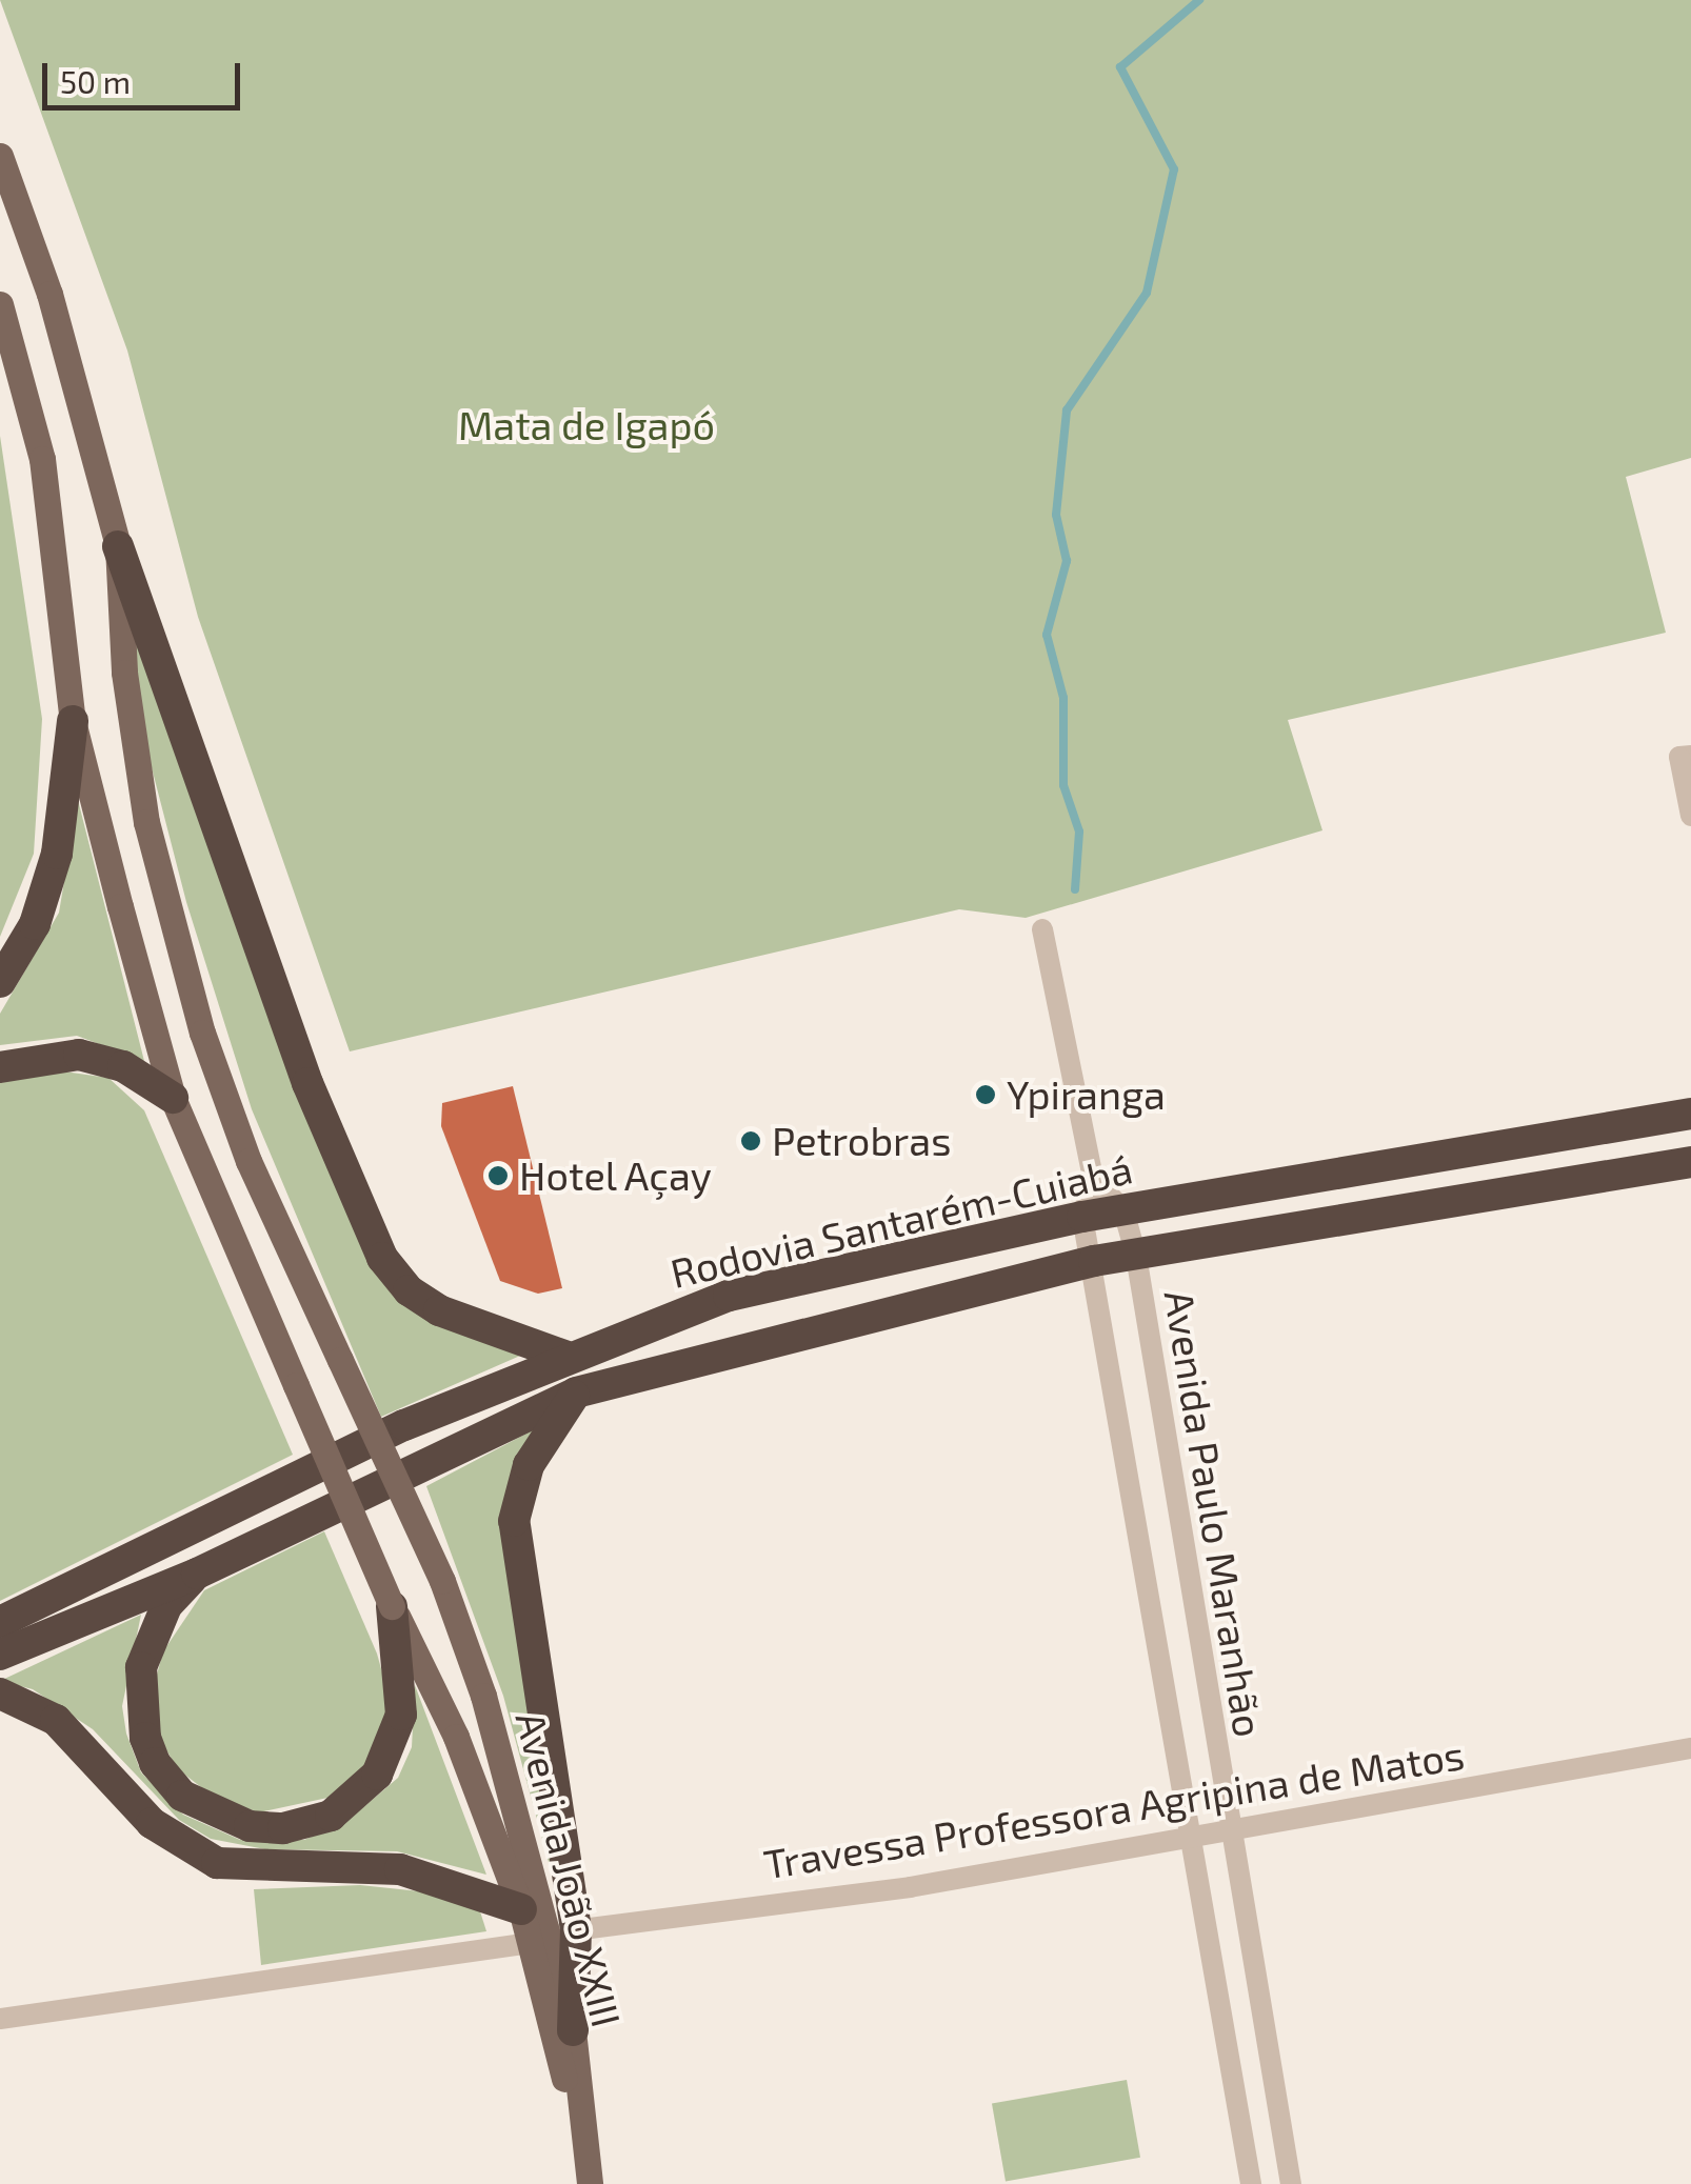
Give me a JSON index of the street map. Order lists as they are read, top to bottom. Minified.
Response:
{"streets":{"highway":["Rodovia Santarém-Cuiabá"],"main road":["Avenida João XXIII"],"street":["Avenida Paulo Maranhão","Travessa Professora Agripina de Matos"]},"crossings":[["Rodovia Santarém-Cuiabá","Avenida Paulo Maranhão"],["Avenida Paulo Maranhão","Travessa Professora Agripina de Matos"],["Travessa Professora Agripina de Matos","Avenida João XXIII"]],"parks":["Mata de Igapó"],"places":["Ypiranga","Petrobras","Hotel Açay"],"scale_bar":"50 m"}
